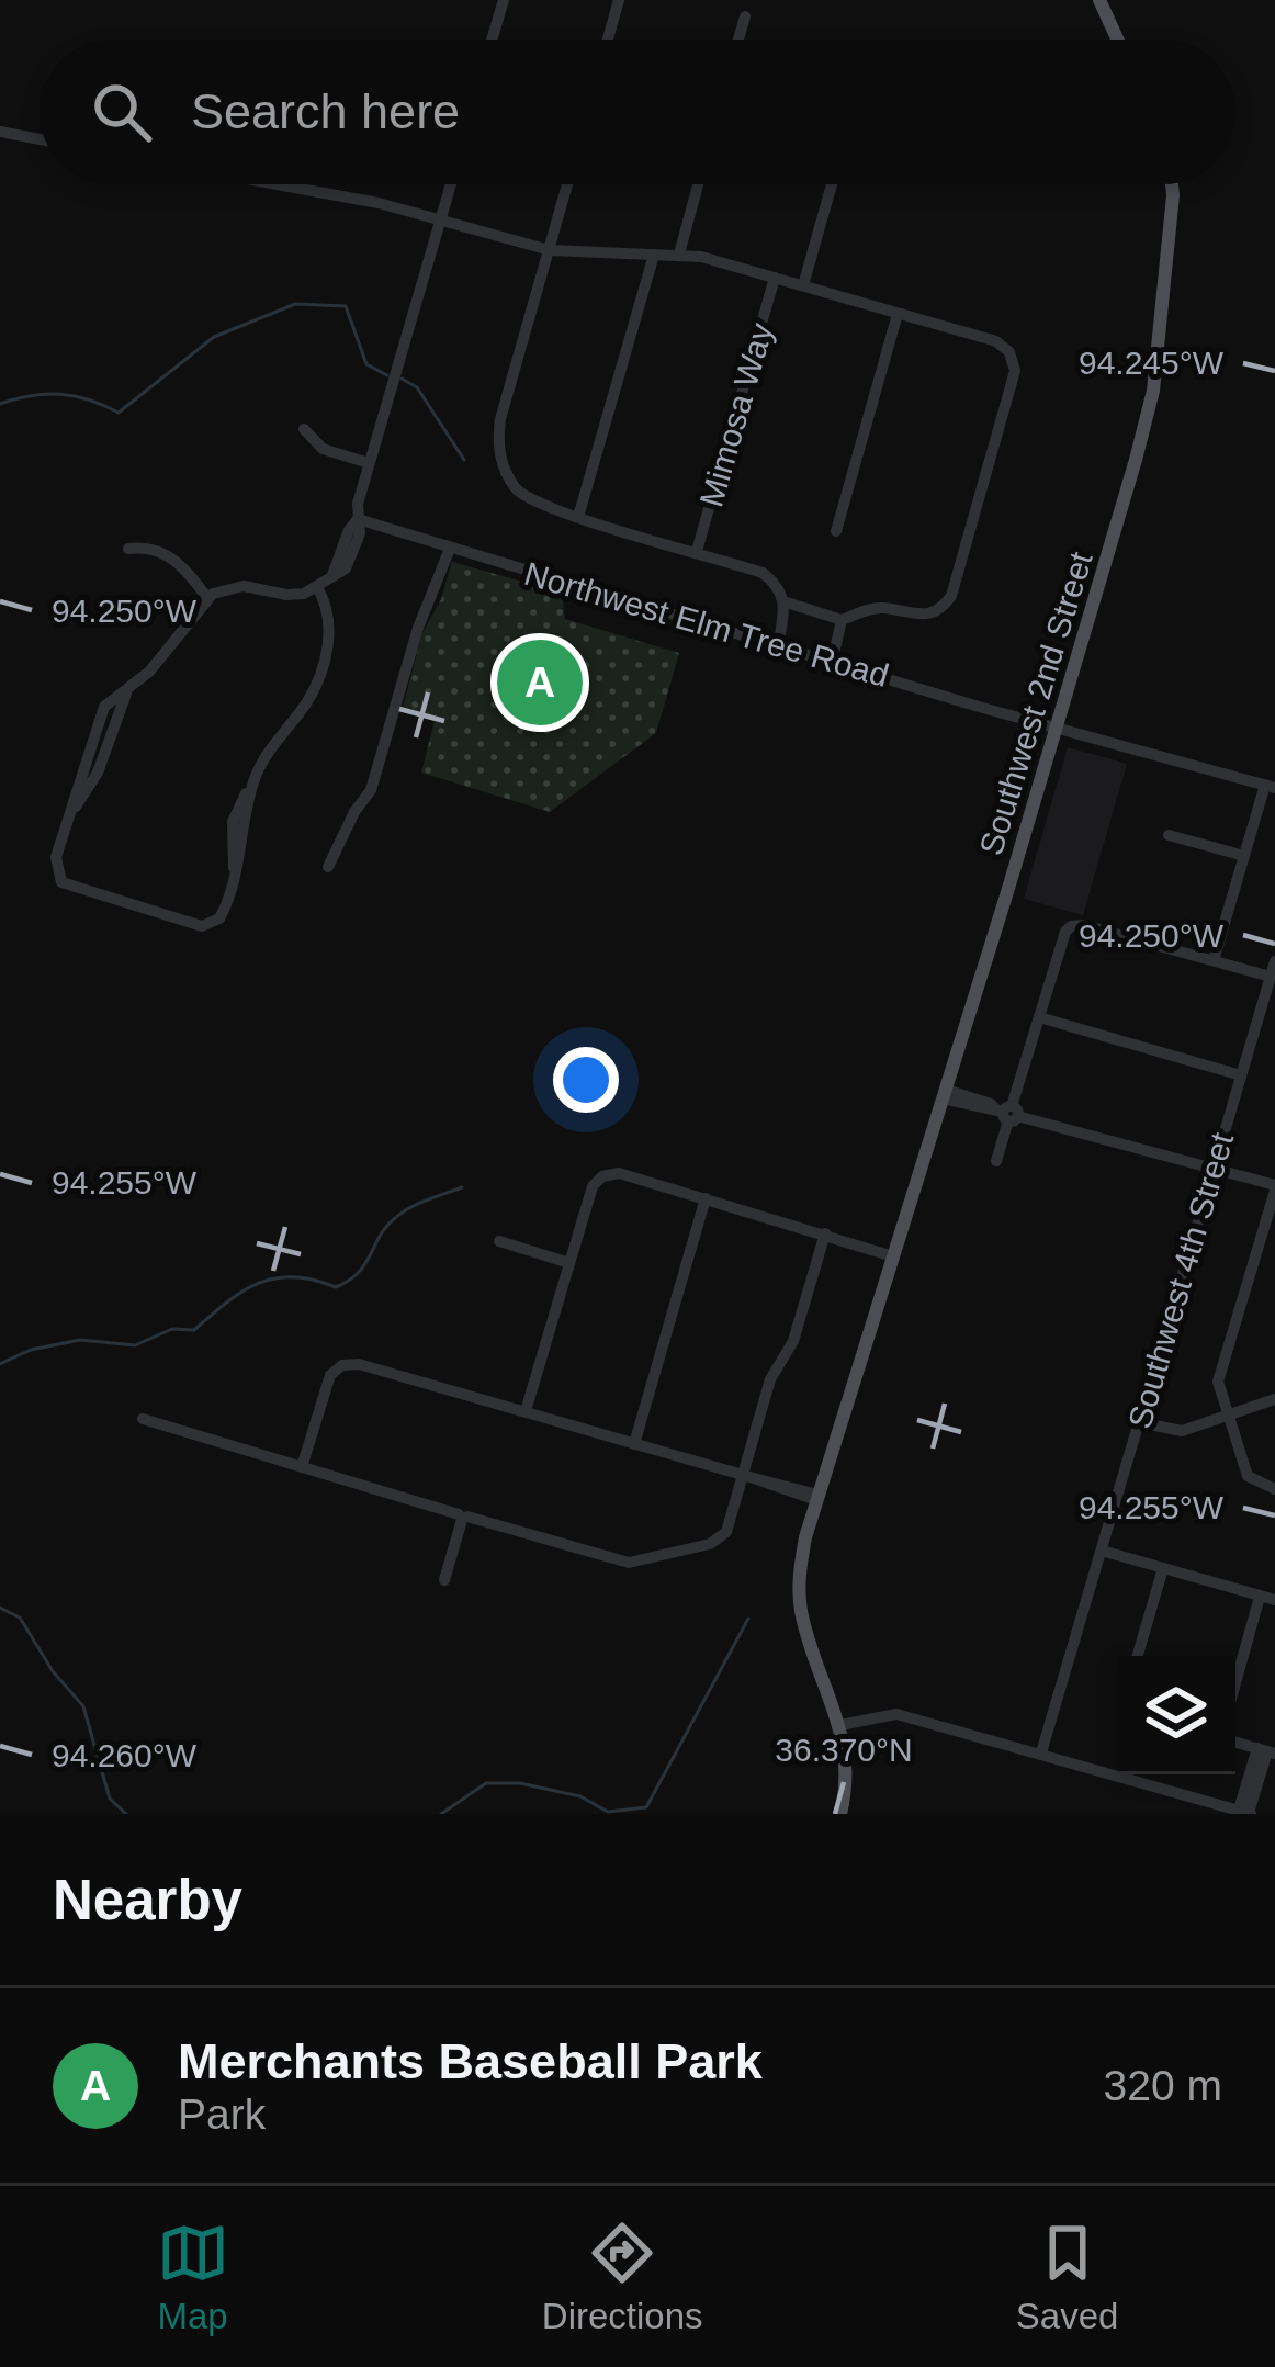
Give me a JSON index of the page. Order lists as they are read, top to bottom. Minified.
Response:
{"streets":{"main road":["Southwest 2nd Street"],"street":["Mimosa Way","Northwest Elm Tree Road","Southwest 4th Street"]},"crossings":[["Northwest Elm Tree Road","Southwest 2nd Street"]],"page":{"search":"Search here","pins":"A","heading":"Nearby","list":[{"mark":"A","name":"Merchants Baseball Park","note":"Park","value":"320 m"}],"nav":["Map","Directions","Saved"]},"coordinates":["94.245°W","94.250°W","94.255°W","36.370°N","94.260°W"]}
